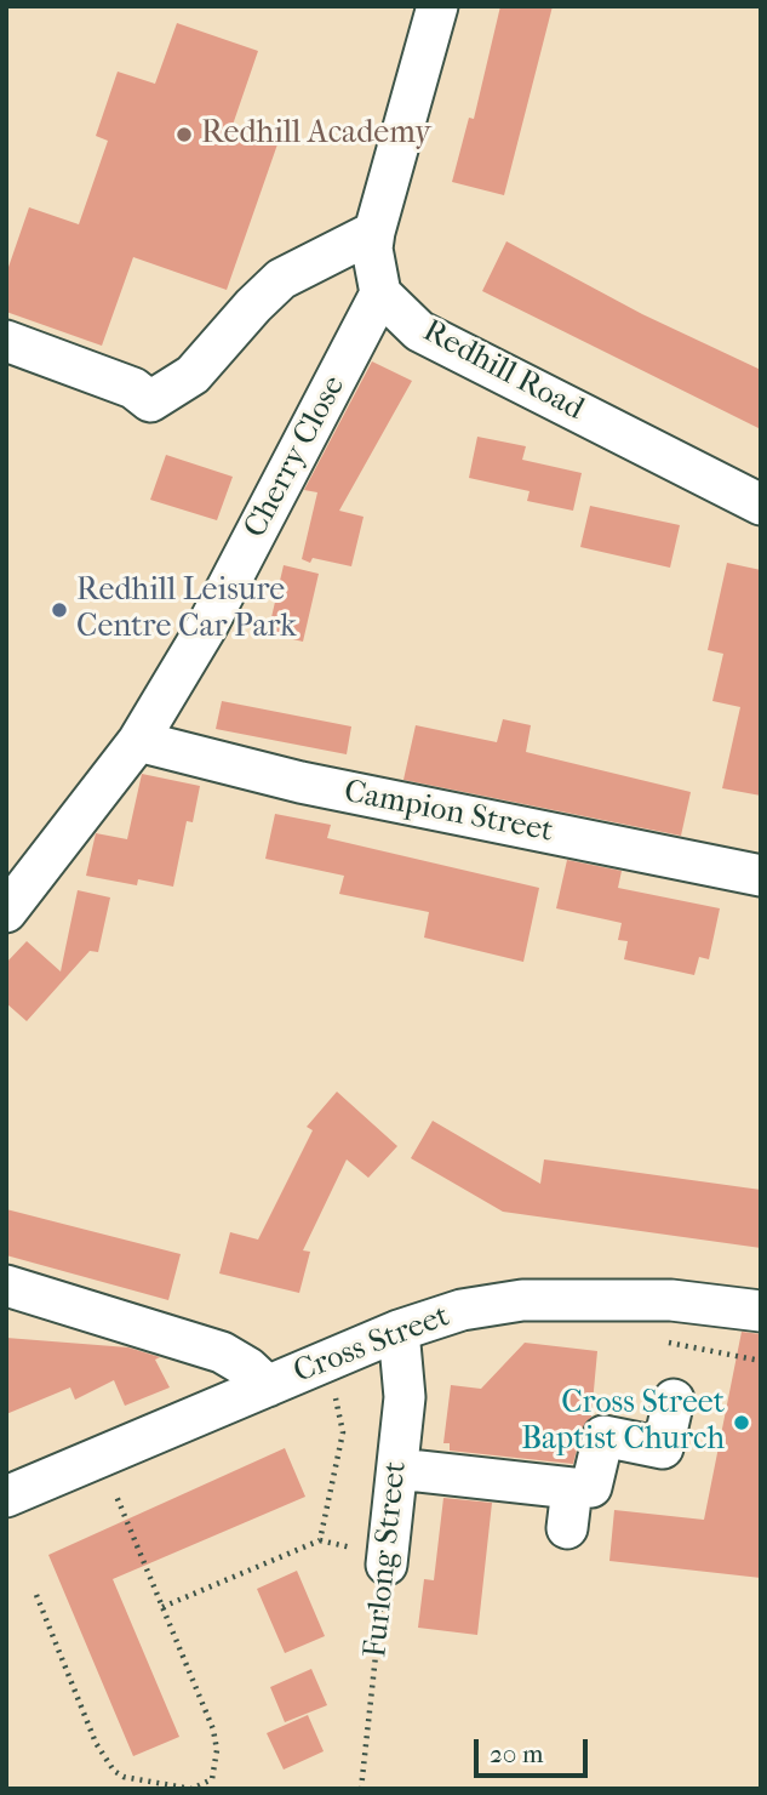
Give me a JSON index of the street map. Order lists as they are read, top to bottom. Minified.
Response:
{"streets":{"street":["Redhill Road","Cherry Close","Campion Street","Cross Street","Furlong Street"]},"crossings":[["Redhill Road","Cherry Close"],["Cherry Close","Campion Street"],["Cross Street","Furlong Street"]],"places":["Redhill Academy","Redhill Leisure Centre Car Park","Cross Street Baptist Church"],"scale_bar":"20 m"}
